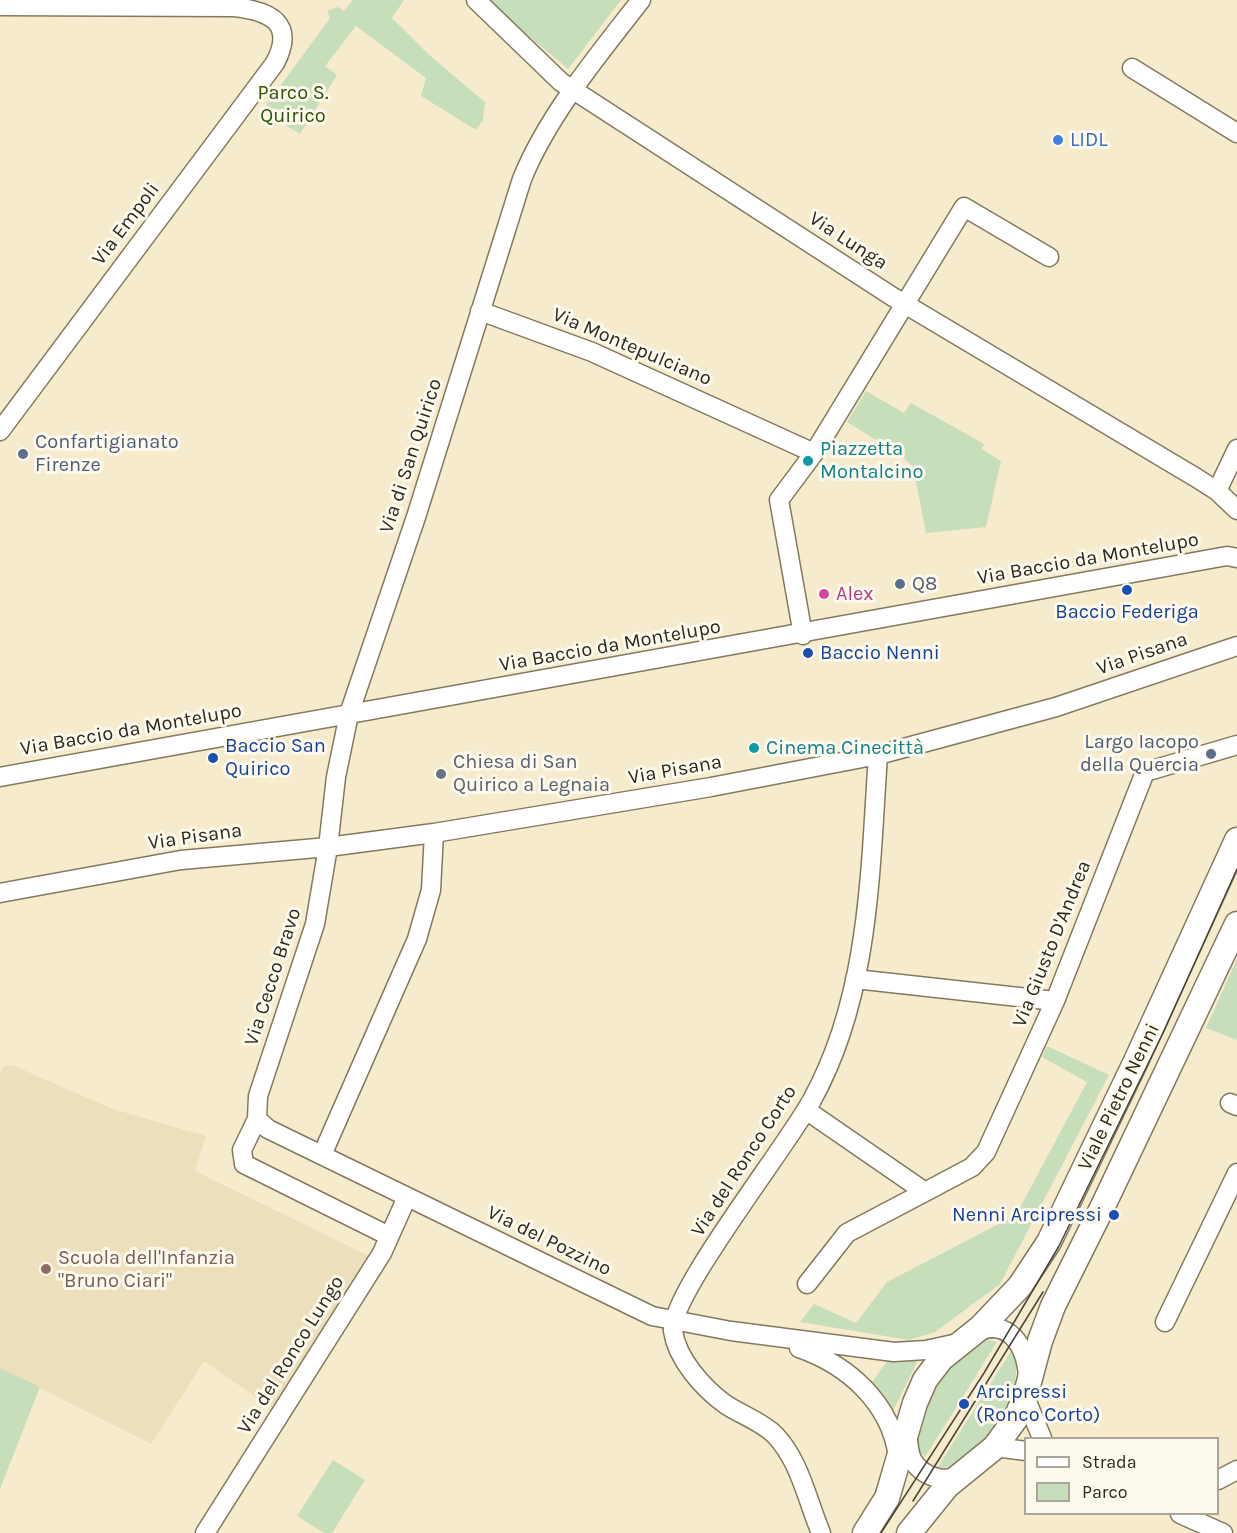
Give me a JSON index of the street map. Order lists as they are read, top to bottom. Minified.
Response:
{"streets":{"main road":["Viale Pietro Nenni"],"street":["Via Empoli","Via Lunga","Via Montepulciano","Via di San Quirico","Via Baccio da Montelupo","Via Pisana","Via Giusto D'Andrea","Via Cecco Bravo","Via del Ronco Corto","Via del Pozzino","Via del Ronco Lungo"]},"crossings":[["Via Lunga","Via di San Quirico"],["Via Montepulciano","Via di San Quirico"],["Via di San Quirico","Via Baccio da Montelupo"],["Via di San Quirico","Via Pisana"],["Via di San Quirico","Via Cecco Bravo"],["Via Pisana","Via Cecco Bravo"],["Via Pisana","Via del Ronco Corto"],["Via Cecco Bravo","Via del Pozzino"],["Via Cecco Bravo","Via del Ronco Lungo"],["Viale Pietro Nenni","Via del Pozzino"],["Via del Ronco Corto","Via del Pozzino"],["Via del Pozzino","Via del Ronco Lungo"]],"parks":["Parco S. Quirico"],"places":["LIDL","Confartigianato Firenze","Piazzetta Montalcino","Q8","Baccio Federiga","Alex","Baccio Nenni","Cinema Cinecittà","Largo Iacopo della Quercia","Baccio San Quirico","Chiesa di San Quirico a Legnaia","Nenni Arcipressi","Scuola dell'Infanzia \"Bruno Ciari\"","Arcipressi (Ronco Corto)"],"legend":["Strada","Parco"]}
